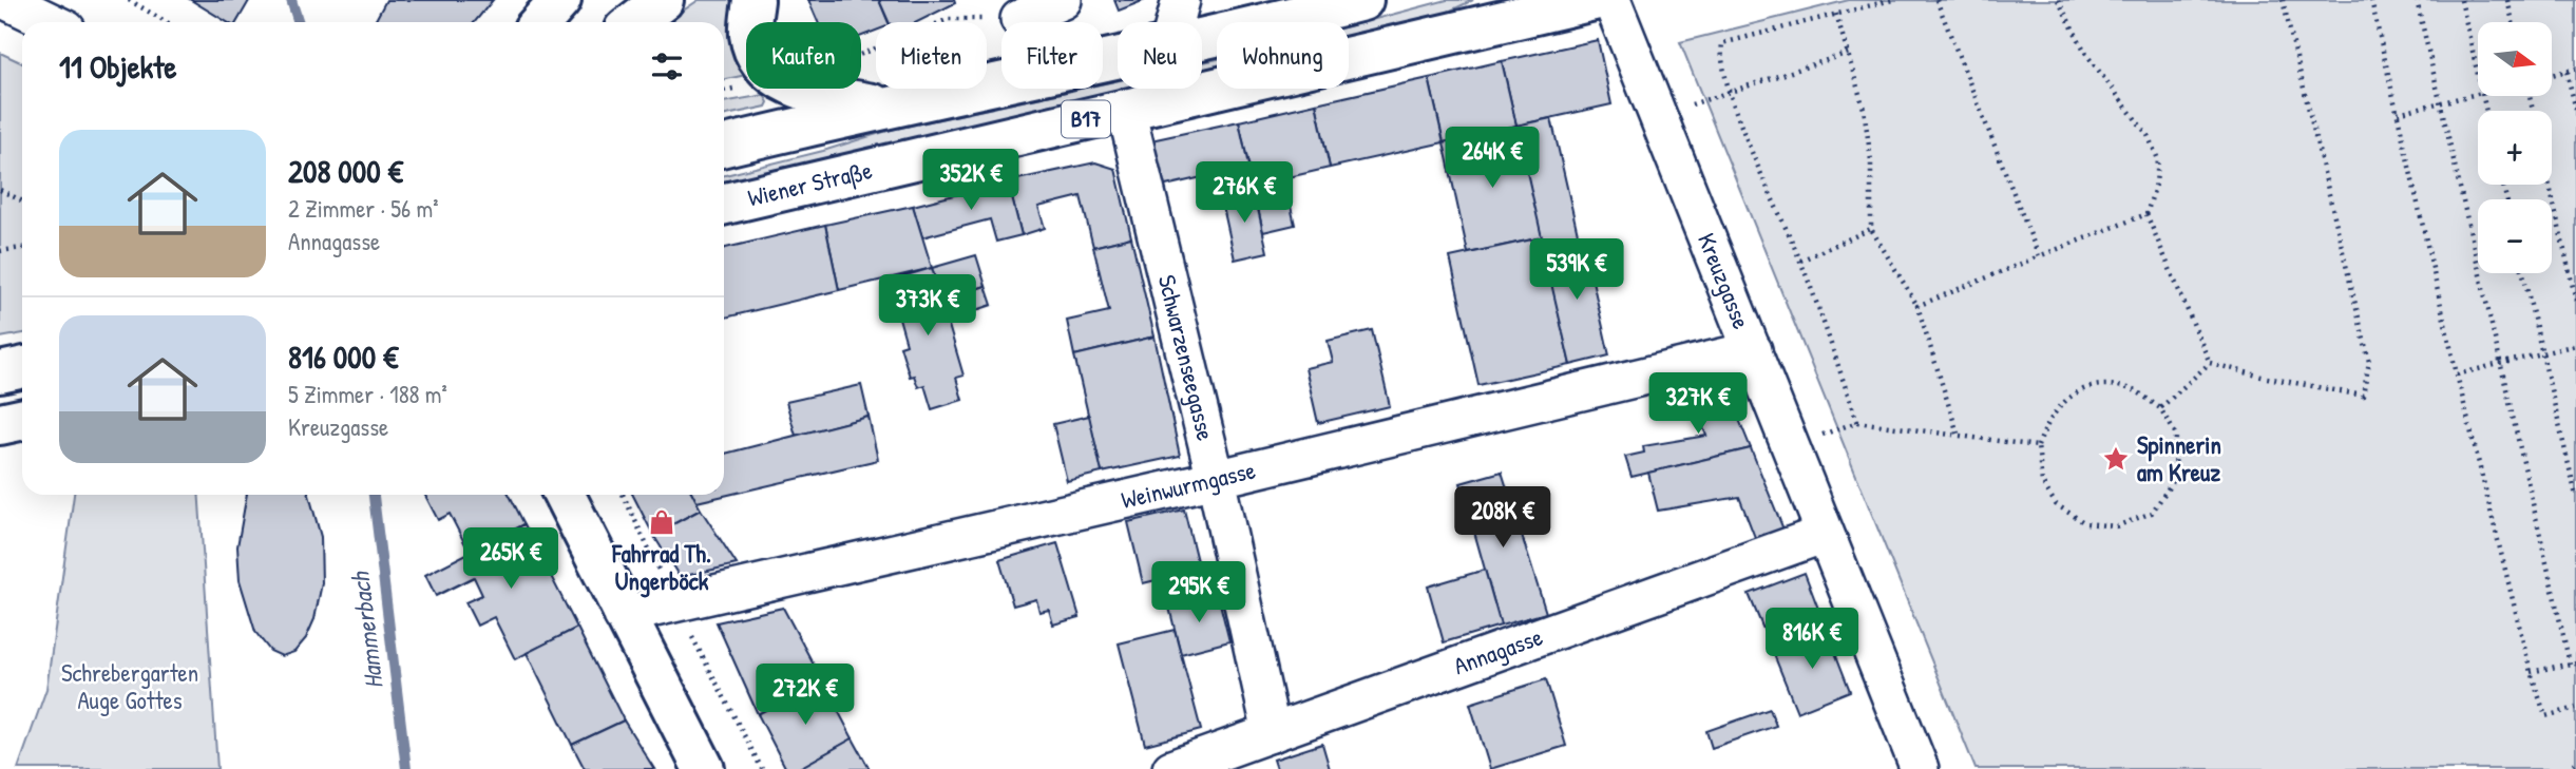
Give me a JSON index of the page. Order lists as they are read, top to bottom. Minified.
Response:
{"streets":{"main road":["B17","Wiener Straße"],"street":["Kreuzgasse","Schwarzenseegasse","Weinwurmgasse","Annagasse"]},"crossings":[["Wiener Straße","Schwarzenseegasse"],["Kreuzgasse","Weinwurmgasse"],["Kreuzgasse","Annagasse"],["Schwarzenseegasse","Weinwurmgasse"],["Schwarzenseegasse","Annagasse"]],"water":["Hammerbach"],"parks":["Schrebergarten Auge Gottes"],"places":{"place":["Spinnerin am Kreuz"],"shop":["Fahrrad Th. Ungerböck"]},"north":"right","page":{"map_buttons":["+","−"],"chip":["Kaufen","Mieten","Filter","Neu","Wohnung"],"heading":"11 Objekte","list":[{"name":"208 000 €","note":"2 Zimmer · 56 m² · Annagasse"},{"name":"816 000 €","note":"5 Zimmer · 188 m² · Kreuzgasse"}],"price":["264K €","352K €","276K €","539K €","373K €","327K €","208K €","265K €","295K €","816K €","272K €"]}}
